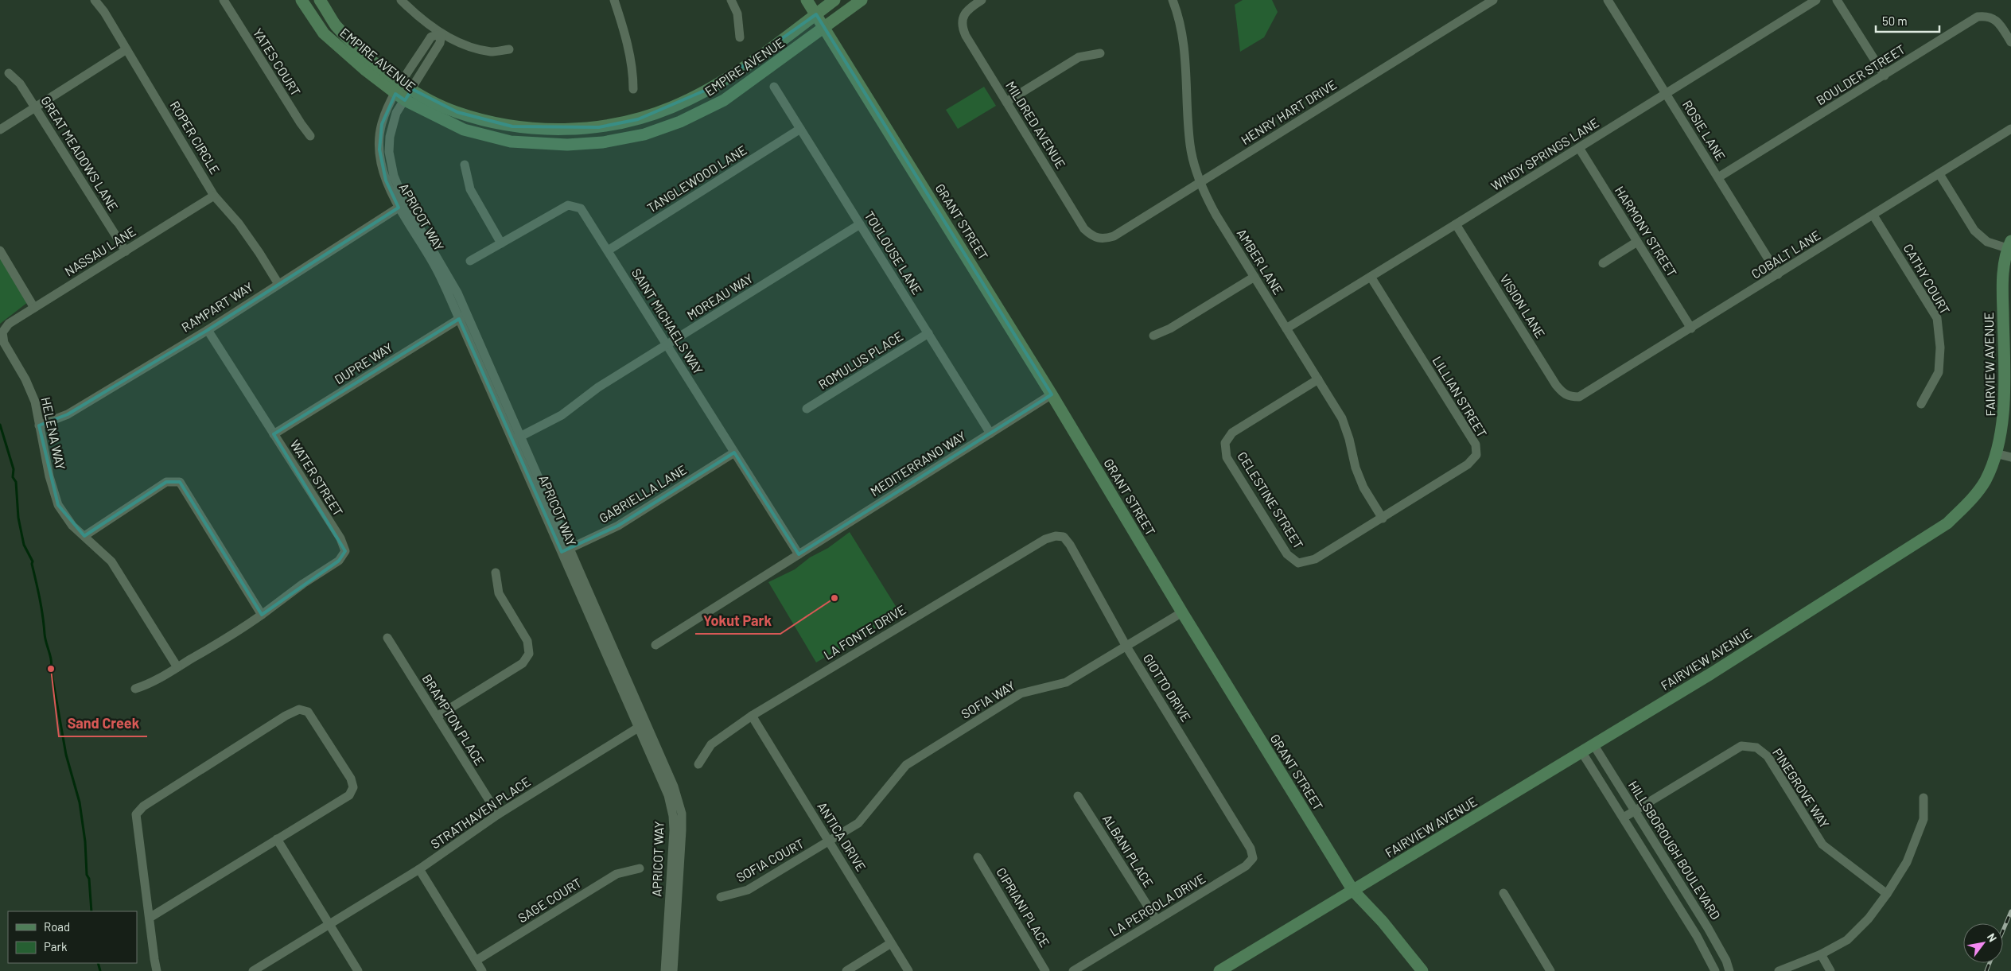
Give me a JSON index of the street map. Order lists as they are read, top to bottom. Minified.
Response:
{"streets":{"street":["EMPIRE AVENUE","YATES COURT","BOULDER STREET","HENRY HART DRIVE","MILDRED AVENUE","ROSIE LANE","ROPER CIRCLE","GREAT MEADOWS LANE","WINDY SPRINGS LANE","TANGLEWOOD LANE","APRICOT WAY","GRANT STREET","HARMONY STREET","NASSAU LANE","TOULOUSE LANE","COBALT LANE","AMBER LANE","CATHY COURT","MOREAU WAY","VISION LANE","RAMPART WAY","SAINT MICHAELS WAY","ROMULUS PLACE","DUPRE WAY","FAIRVIEW AVENUE","LILLIAN STREET","HELENA WAY","MEDITERRANO WAY","WATER STREET","GABRIELLA LANE","CELESTINE STREET","LA FONTE DRIVE","GIOTTO DRIVE","SOFIA WAY","BRAMPTON PLACE","PINEGROVE WAY","STRATHAVEN PLACE","ANTICA DRIVE","HILLSBOROUGH BOULEVARD","ALBANI PLACE","SOFIA COURT","SAGE COURT","LA PERGOLA DRIVE","CIPRIANI PLACE"]},"crossings":[["EMPIRE AVENUE","APRICOT WAY"],["EMPIRE AVENUE","GRANT STREET"],["BOULDER STREET","ROSIE LANE"],["HENRY HART DRIVE","MILDRED AVENUE"],["HENRY HART DRIVE","AMBER LANE"],["ROSIE LANE","WINDY SPRINGS LANE"],["ROSIE LANE","COBALT LANE"],["ROPER CIRCLE","NASSAU LANE"],["ROPER CIRCLE","RAMPART WAY"],["GREAT MEADOWS LANE","NASSAU LANE"],["WINDY SPRINGS LANE","HARMONY STREET"],["WINDY SPRINGS LANE","AMBER LANE"],["WINDY SPRINGS LANE","VISION LANE"],["WINDY SPRINGS LANE","LILLIAN STREET"],["TANGLEWOOD LANE","TOULOUSE LANE"],["TANGLEWOOD LANE","SAINT MICHAELS WAY"],["APRICOT WAY","MOREAU WAY"],["APRICOT WAY","RAMPART WAY"],["APRICOT WAY","DUPRE WAY"],["APRICOT WAY","GABRIELLA LANE"],["APRICOT WAY","STRATHAVEN PLACE"],["GRANT STREET","FAIRVIEW AVENUE"],["GRANT STREET","MEDITERRANO WAY"],["GRANT STREET","SOFIA WAY"],["HARMONY STREET","COBALT LANE"],["NASSAU LANE","HELENA WAY"],["TOULOUSE LANE","MOREAU WAY"],["TOULOUSE LANE","ROMULUS PLACE"],["TOULOUSE LANE","MEDITERRANO WAY"],["COBALT LANE","CATHY COURT"],["COBALT LANE","VISION LANE"],["AMBER LANE","LILLIAN STREET"],["AMBER LANE","CELESTINE STREET"],["MOREAU WAY","SAINT MICHAELS WAY"],["RAMPART WAY","HELENA WAY"],["RAMPART WAY","WATER STREET"],["SAINT MICHAELS WAY","MEDITERRANO WAY"],["SAINT MICHAELS WAY","GABRIELLA LANE"],["DUPRE WAY","WATER STREET"],["FAIRVIEW AVENUE","HILLSBOROUGH BOULEVARD"],["LILLIAN STREET","CELESTINE STREET"],["LA FONTE DRIVE","GIOTTO DRIVE"],["LA FONTE DRIVE","ANTICA DRIVE"],["GIOTTO DRIVE","SOFIA WAY"],["GIOTTO DRIVE","LA PERGOLA DRIVE"],["SOFIA WAY","ANTICA DRIVE"],["SOFIA WAY","SOFIA COURT"],["BRAMPTON PLACE","STRATHAVEN PLACE"],["PINEGROVE WAY","HILLSBOROUGH BOULEVARD"],["ANTICA DRIVE","SOFIA COURT"],["ALBANI PLACE","LA PERGOLA DRIVE"]],"places":["Yokut Park","Sand Creek"],"legend":["Road","Park"],"scale_bar":"50 m","north":"top right"}
